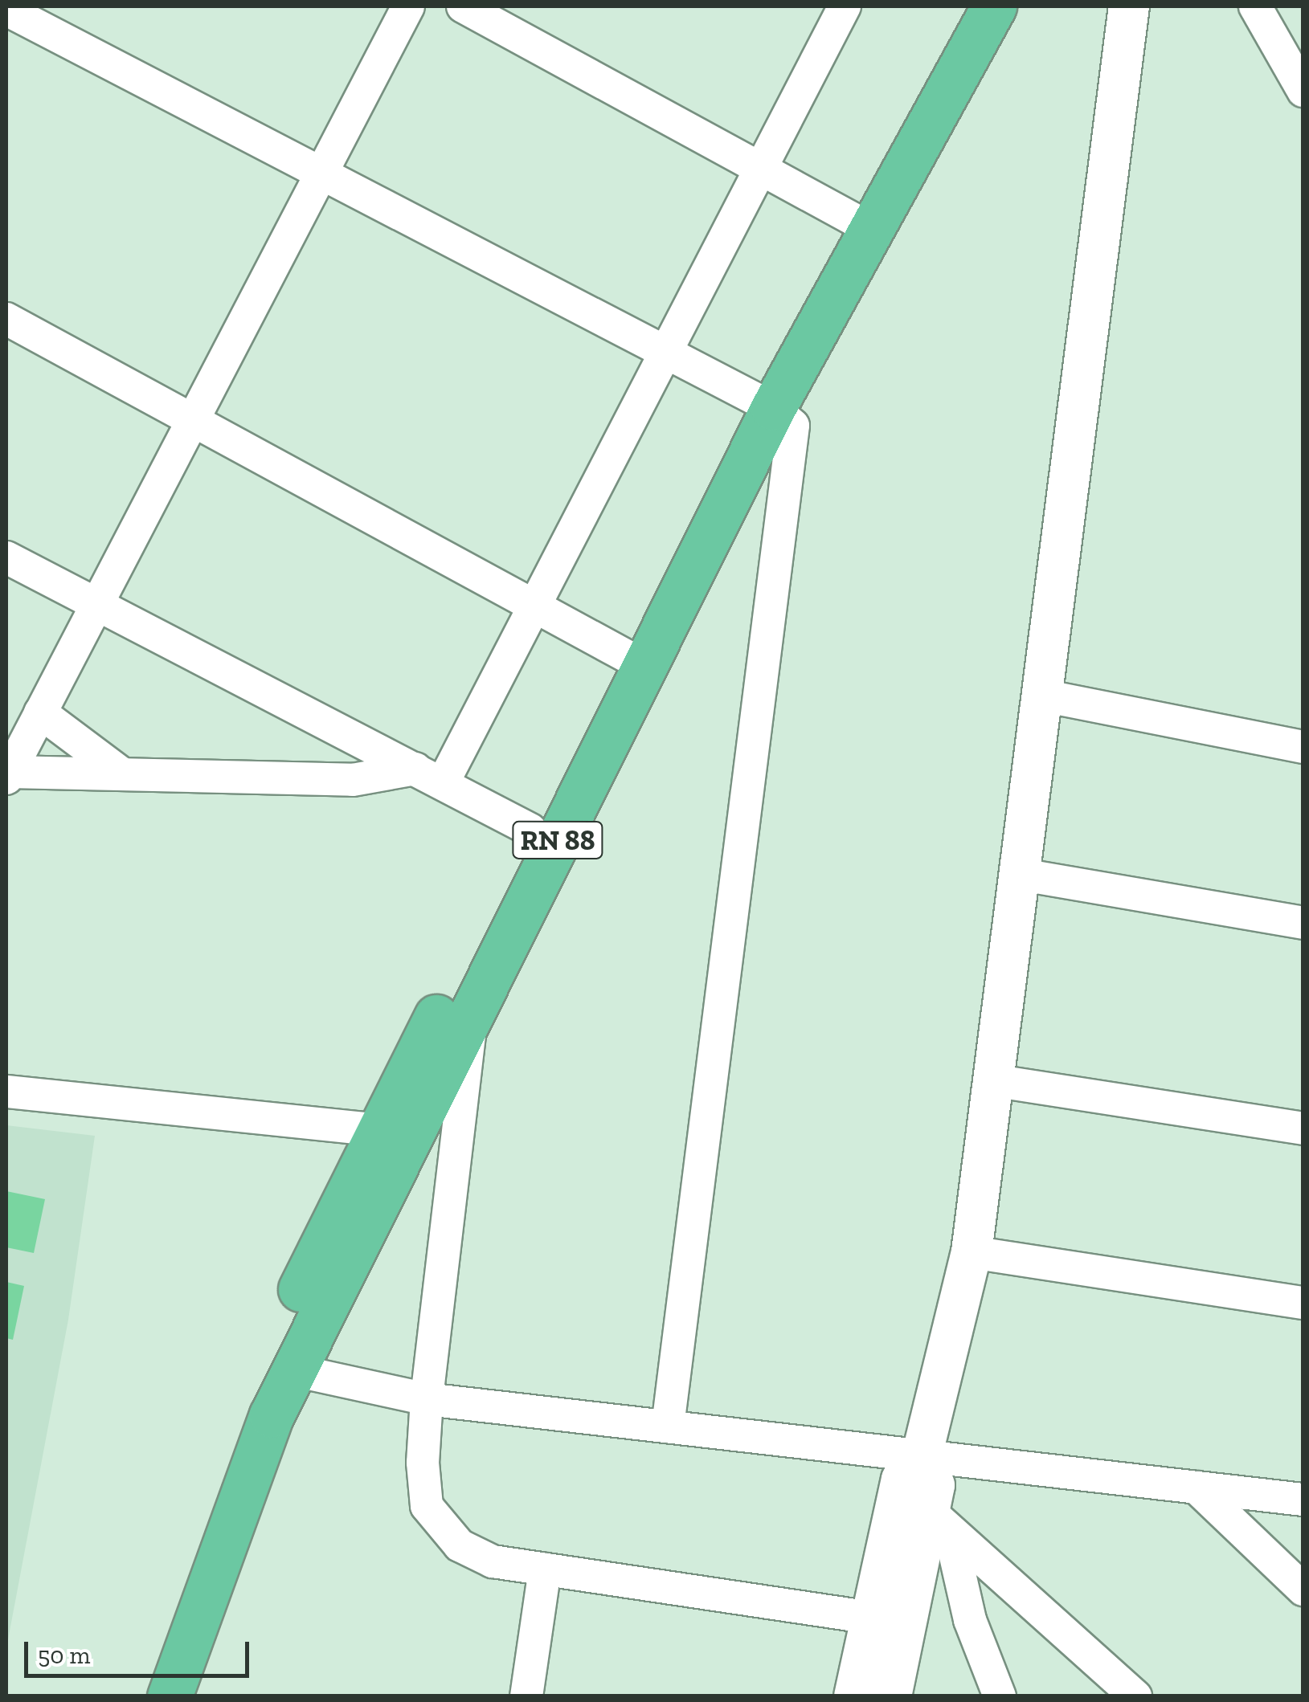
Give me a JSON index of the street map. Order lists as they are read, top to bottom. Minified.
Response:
{"streets":{"main road":["RN 88"]},"scale_bar":"50 m"}
